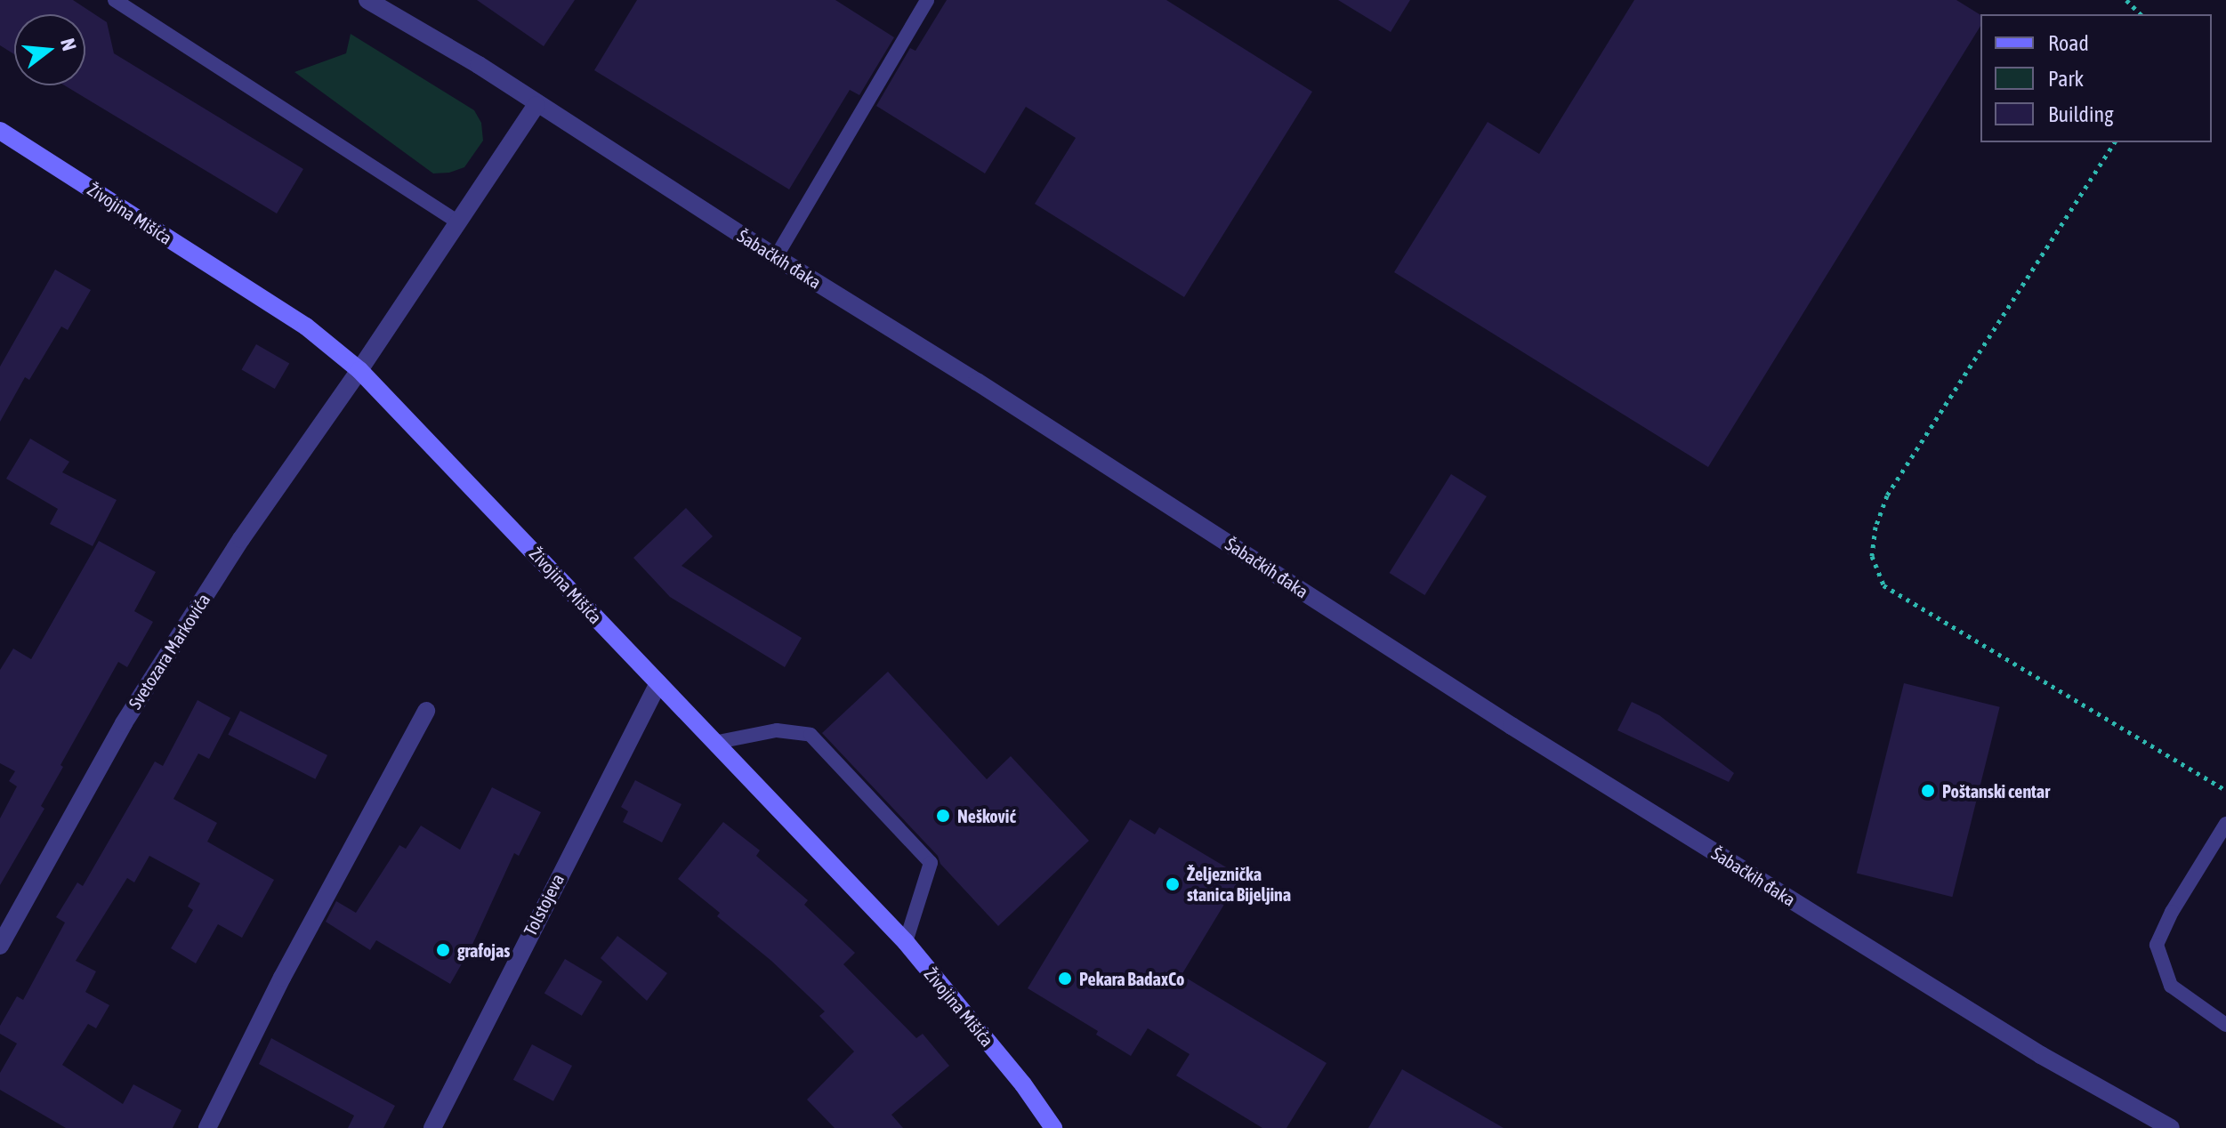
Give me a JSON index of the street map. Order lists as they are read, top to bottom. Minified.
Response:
{"streets":{"main road":["Živojina Mišića"],"street":["Šabačkih đaka","Svetozara Markovića","Tolstojeva"]},"crossings":[["Živojina Mišića","Svetozara Markovića"],["Živojina Mišića","Tolstojeva"],["Šabačkih đaka","Svetozara Markovića"]],"places":["Poštanski centar","Nešković","Željeznička stanica Bijeljina","grafojas","Pekara BadaxCo"],"legend":["Road","Park","Building"],"north":"right"}
